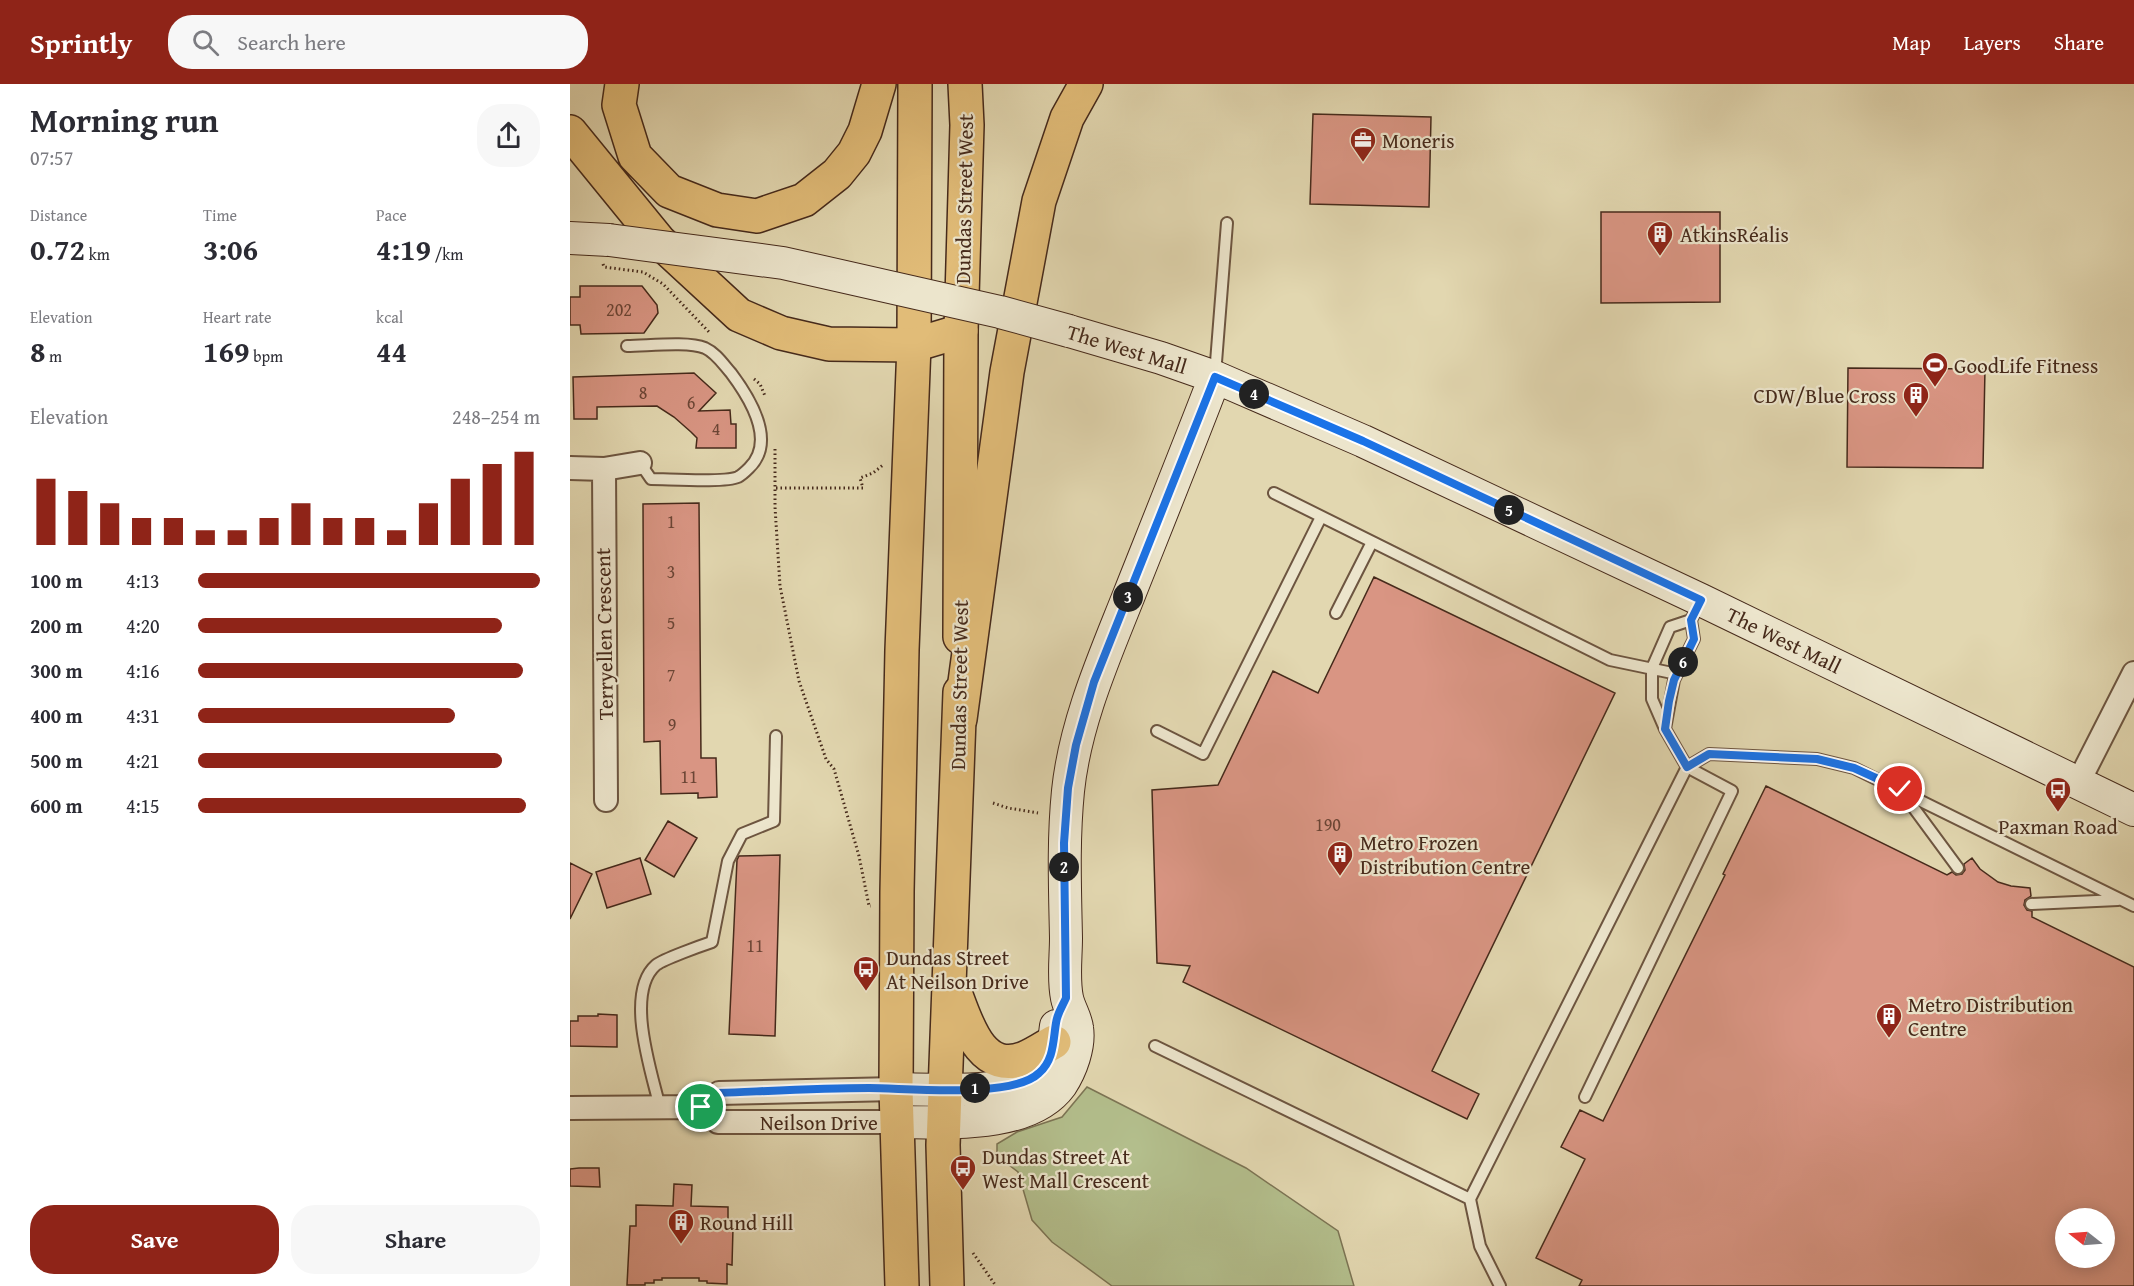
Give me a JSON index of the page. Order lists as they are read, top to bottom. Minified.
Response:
{"streets":{"main road":["Dundas Street West","The West Mall","Neilson Drive"],"street":["Terryellen Crescent"]},"crossings":[["Dundas Street West","Neilson Drive"]],"places":{"office":["Moneris"],"building":["AtkinsRéalis","CDW/Blue Cross","Metro Frozen Distribution Centre","Metro Distribution Centre","Round Hill"],"sports":["GoodLife Fitness"],"bus stop":["Paxman Road","Dundas Street At Neilson Drive","Dundas Street At West Mall Crescent"]},"house_numbers":["202","8","6","4","1","3","5","7","9","11","190","11"],"north":"left","page":{"header":"Sprintly","search":"Search here","nav":["Map","Layers","Share"],"heading":["Morning run","07:57"],"stats":[["Distance","0.72 km"],["Time","3:06"],["Pace","4:19 /km"],["Elevation","8 m"],["Heart rate","169 bpm"],["kcal","44"]],"pins":["4","5","3","6","2","1"],"chart":["Elevation","248–254 m"],"list":[{"name":"100 m","note":"4:13"},{"name":"200 m","note":"4:20"},{"name":"300 m","note":"4:16"},{"name":"400 m","note":"4:31"},{"name":"500 m","note":"4:21"},{"name":"600 m","note":"4:15"}],"buttons":["Save","Share"]}}
